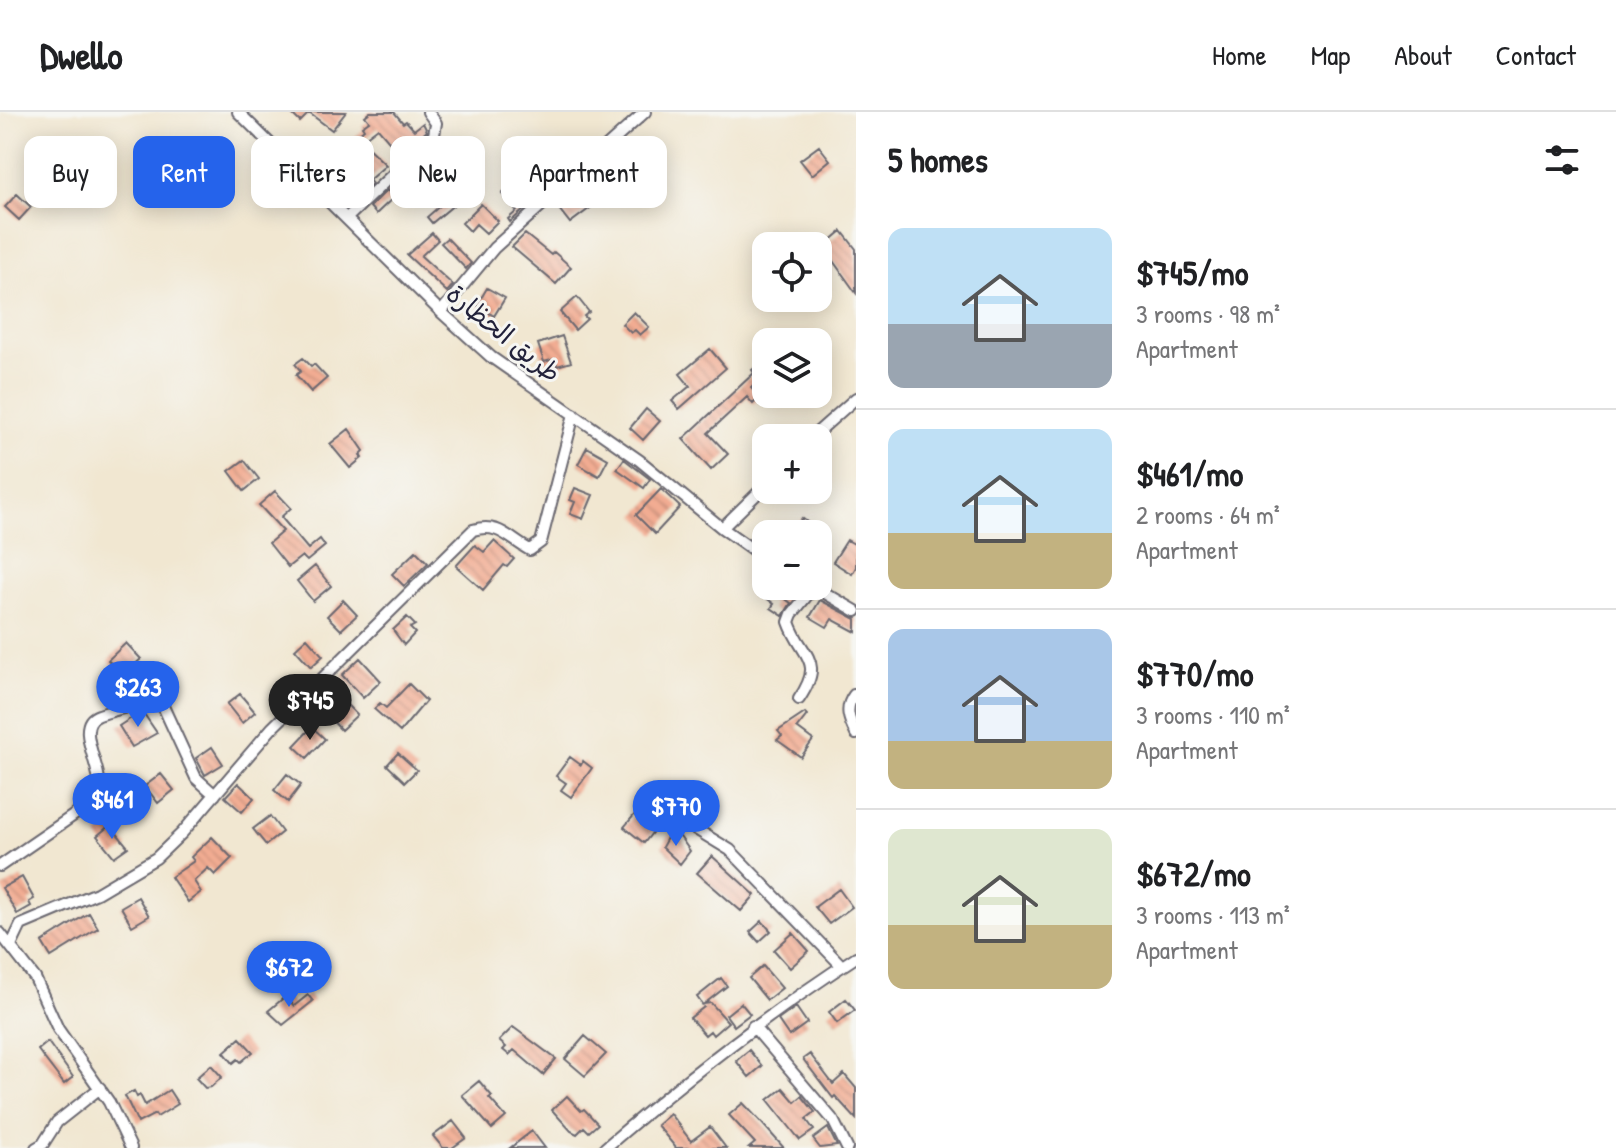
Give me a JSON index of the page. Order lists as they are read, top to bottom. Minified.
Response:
{"streets":{"street":["طريق الحظارة"]},"page":{"header":"Dwello","nav":["Home","Map","About","Contact"],"heading":"5 homes","chip":["Buy","Rent","Filters","New","Apartment"],"list":[{"name":"$745/mo","note":"3 rooms · 98 m² · Apartment"},{"name":"$461/mo","note":"2 rooms · 64 m² · Apartment"},{"name":"$770/mo","note":"3 rooms · 110 m² · Apartment"},{"name":"$672/mo","note":"3 rooms · 113 m² · Apartment"}],"map_buttons":["+","−"],"price":["$263","$745","$461","$770","$672"]}}
